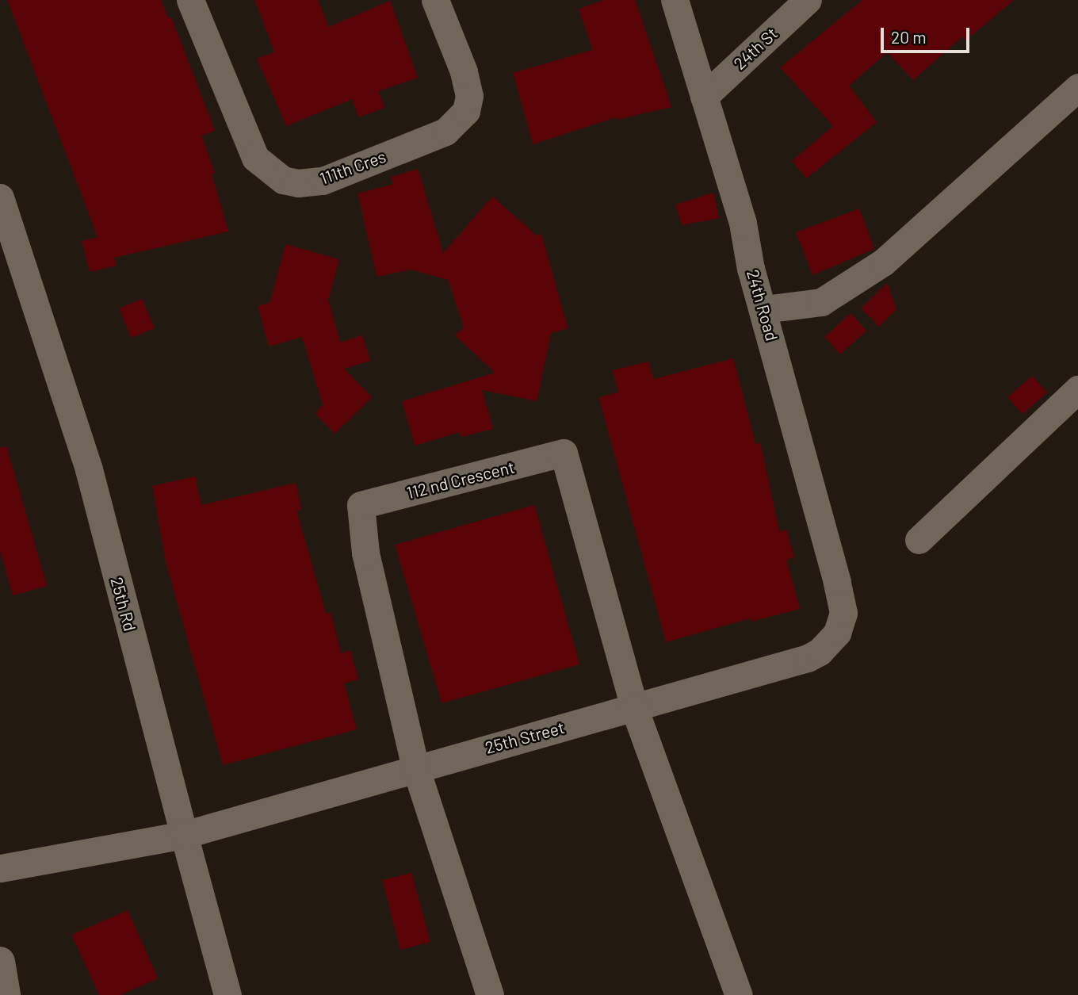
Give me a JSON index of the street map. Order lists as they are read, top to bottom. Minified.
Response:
{"streets":{"street":["24th St","111th Cres","24th Road","112 nd Crescent","25th Rd","25th Street"]},"crossings":[["24th St","24th Road"],["24th Road","25th Street"],["112 nd Crescent","25th Street"],["25th Rd","25th Street"]],"scale_bar":"20 m"}
